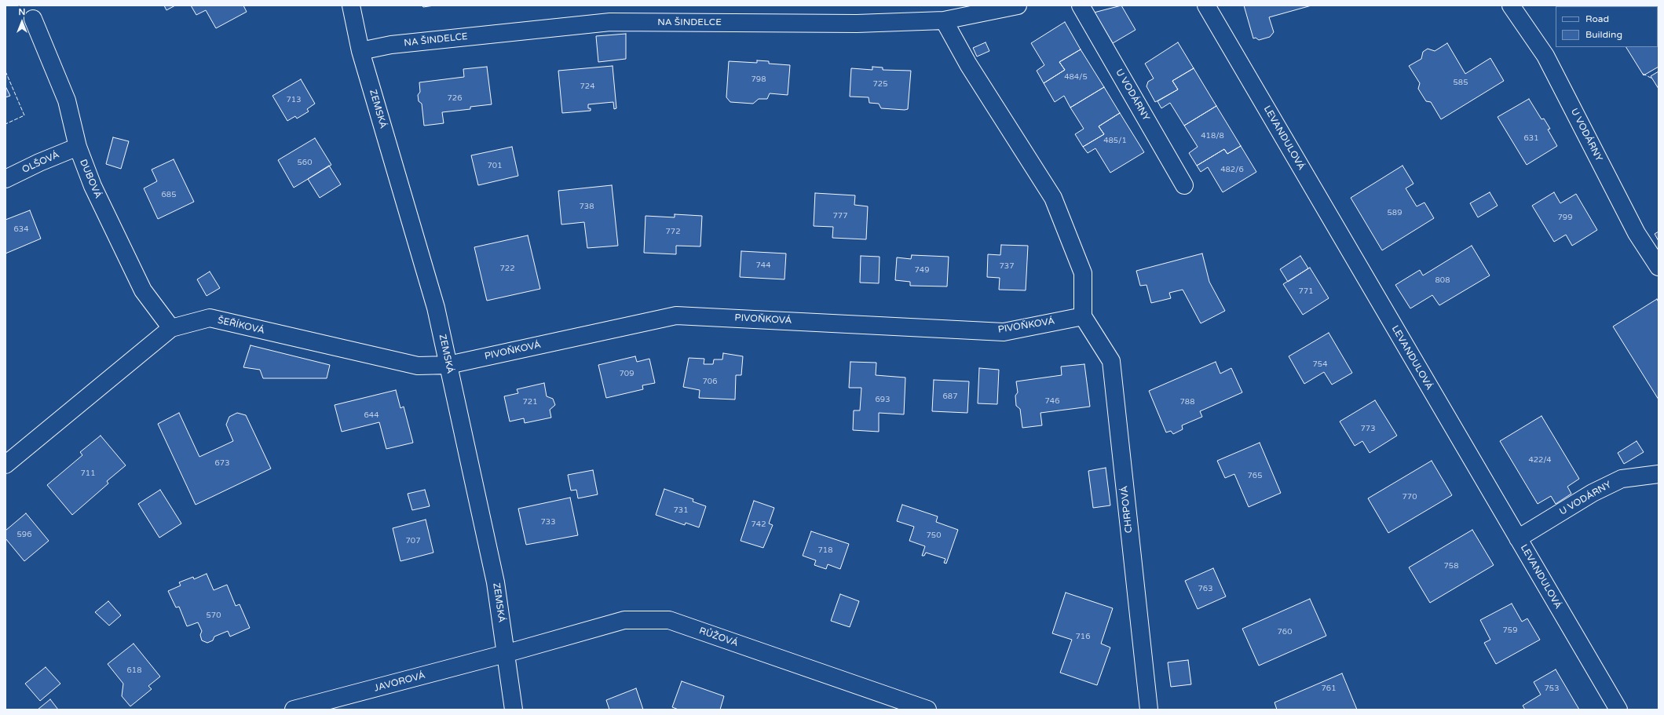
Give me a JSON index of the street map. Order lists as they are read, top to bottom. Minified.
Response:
{"streets":{"street":["NA ŠINDELCE","U VODÁRNY","ZEMSKÁ","LEVANDULOVÁ","OLŠOVÁ","DUBOVÁ","PIVOŇKOVÁ","ŠEŘÍKOVÁ","CHRPOVÁ","RŮŽOVÁ","JAVOROVÁ"]},"crossings":[["NA ŠINDELCE","ZEMSKÁ"],["U VODÁRNY","LEVANDULOVÁ"],["ZEMSKÁ","PIVOŇKOVÁ"],["ZEMSKÁ","ŠEŘÍKOVÁ"],["ZEMSKÁ","RŮŽOVÁ"],["ZEMSKÁ","JAVOROVÁ"],["OLŠOVÁ","DUBOVÁ"],["DUBOVÁ","ŠEŘÍKOVÁ"],["PIVOŇKOVÁ","ŠEŘÍKOVÁ"],["PIVOŇKOVÁ","CHRPOVÁ"],["RŮŽOVÁ","JAVOROVÁ"]],"house_numbers":["484/5","798","585","725","724","726","713","418/8","631","485/1","560","701","482/6","685","738","589","777","799","634","772","744","737","722","749","808","771","754","709","706","687","693","746","721","788","644","773","422/4","673","711","765","770","731","733","742","596","750","707","718","758","763","570","759","760","716","618","761","753"],"legend":["Road","Building"],"north":"top"}
